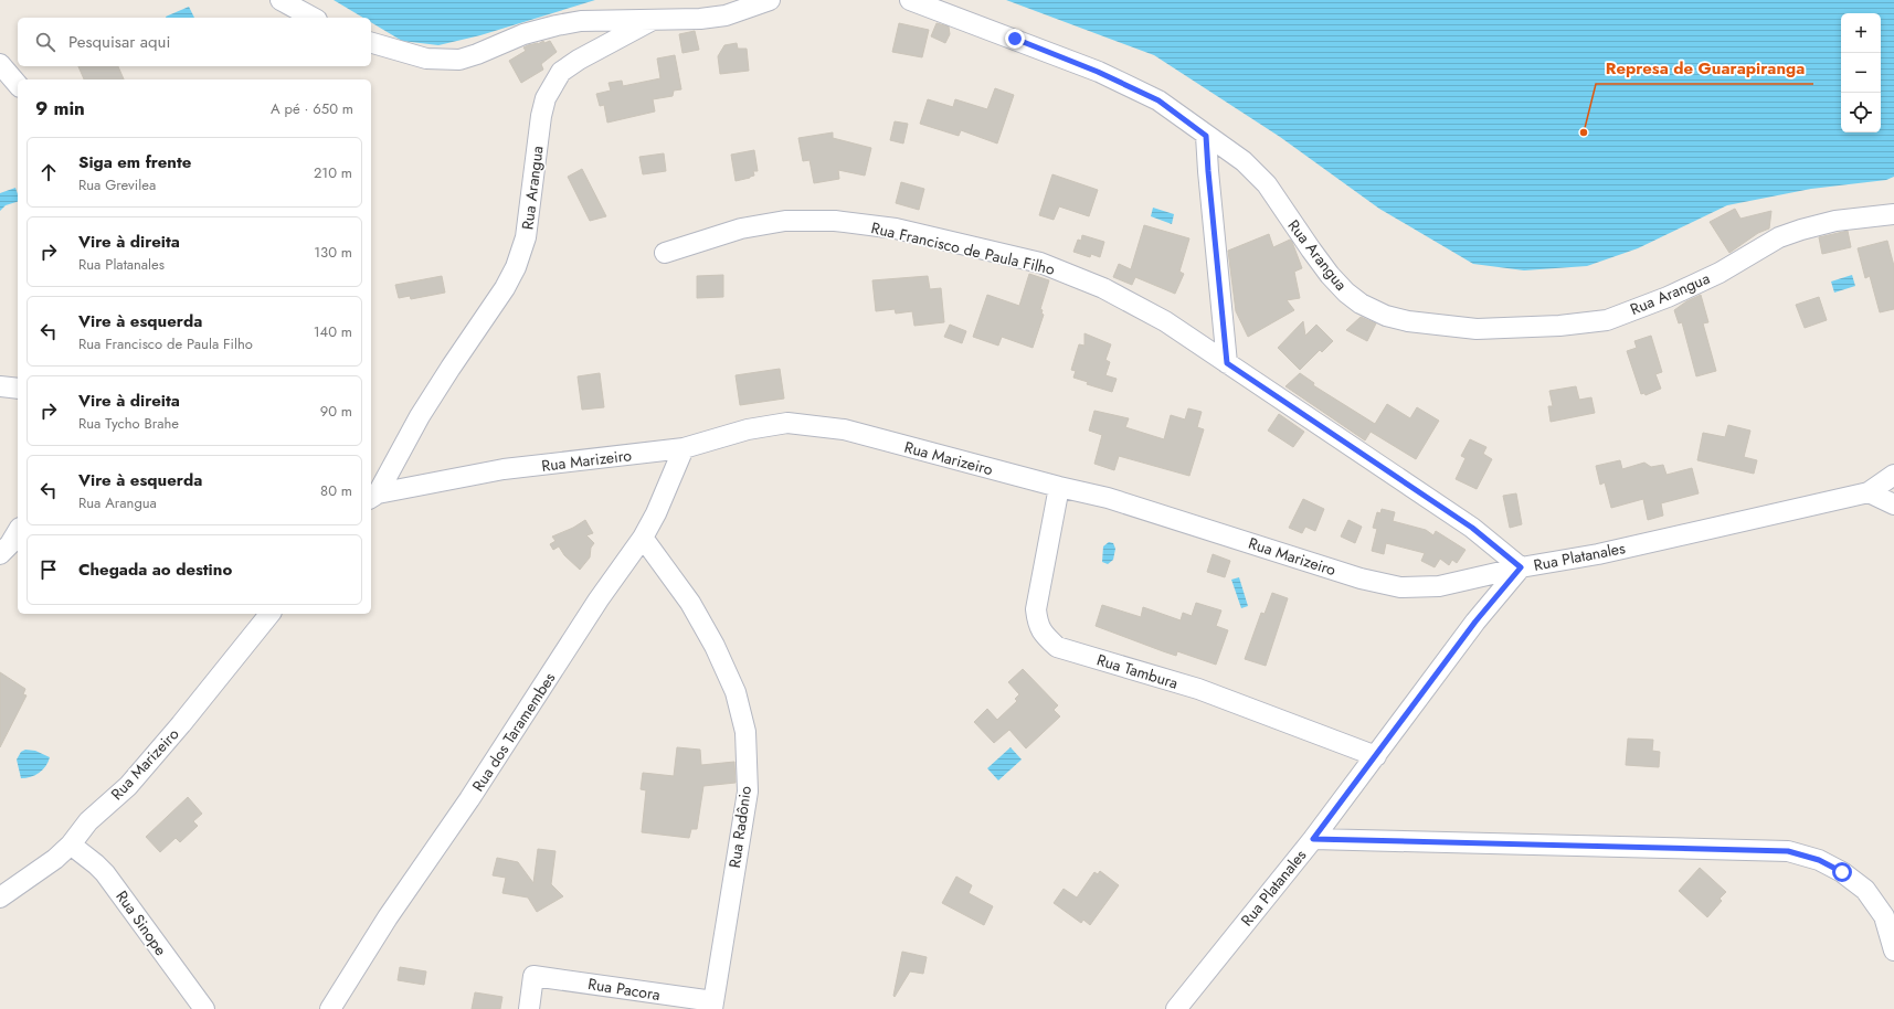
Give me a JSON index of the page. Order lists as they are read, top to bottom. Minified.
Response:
{"streets":{"street":["Rua Arangua","Rua Francisco de Paula Filho","Rua Marizeiro","Rua Platanales","Rua Tambura","Rua dos Taramembes","Rua Radônio","Rua Sinope","Rua Pacora"]},"crossings":[["Rua Arangua","Rua Marizeiro"],["Rua Francisco de Paula Filho","Rua Marizeiro"],["Rua Francisco de Paula Filho","Rua Platanales"],["Rua Marizeiro","Rua Platanales"],["Rua Marizeiro","Rua Tambura"],["Rua Marizeiro","Rua dos Taramembes"],["Rua Marizeiro","Rua Sinope"],["Rua Platanales","Rua Tambura"],["Rua dos Taramembes","Rua Radônio"],["Rua Radônio","Rua Pacora"]],"places":["Represa de Guarapiranga"],"page":{"map_buttons":["+","−"],"search":"Pesquisar aqui","heading":["9 min","A pé · 650 m"],"list":[["Siga em frente","Rua Grevilea","210 m"],["Vire à direita","Rua Platanales","130 m"],["Vire à esquerda","Rua Francisco de Paula Filho","140 m"],["Vire à direita","Rua Tycho Brahe","90 m"],["Vire à esquerda","Rua Arangua","80 m"],"Chegada ao destino"]}}
